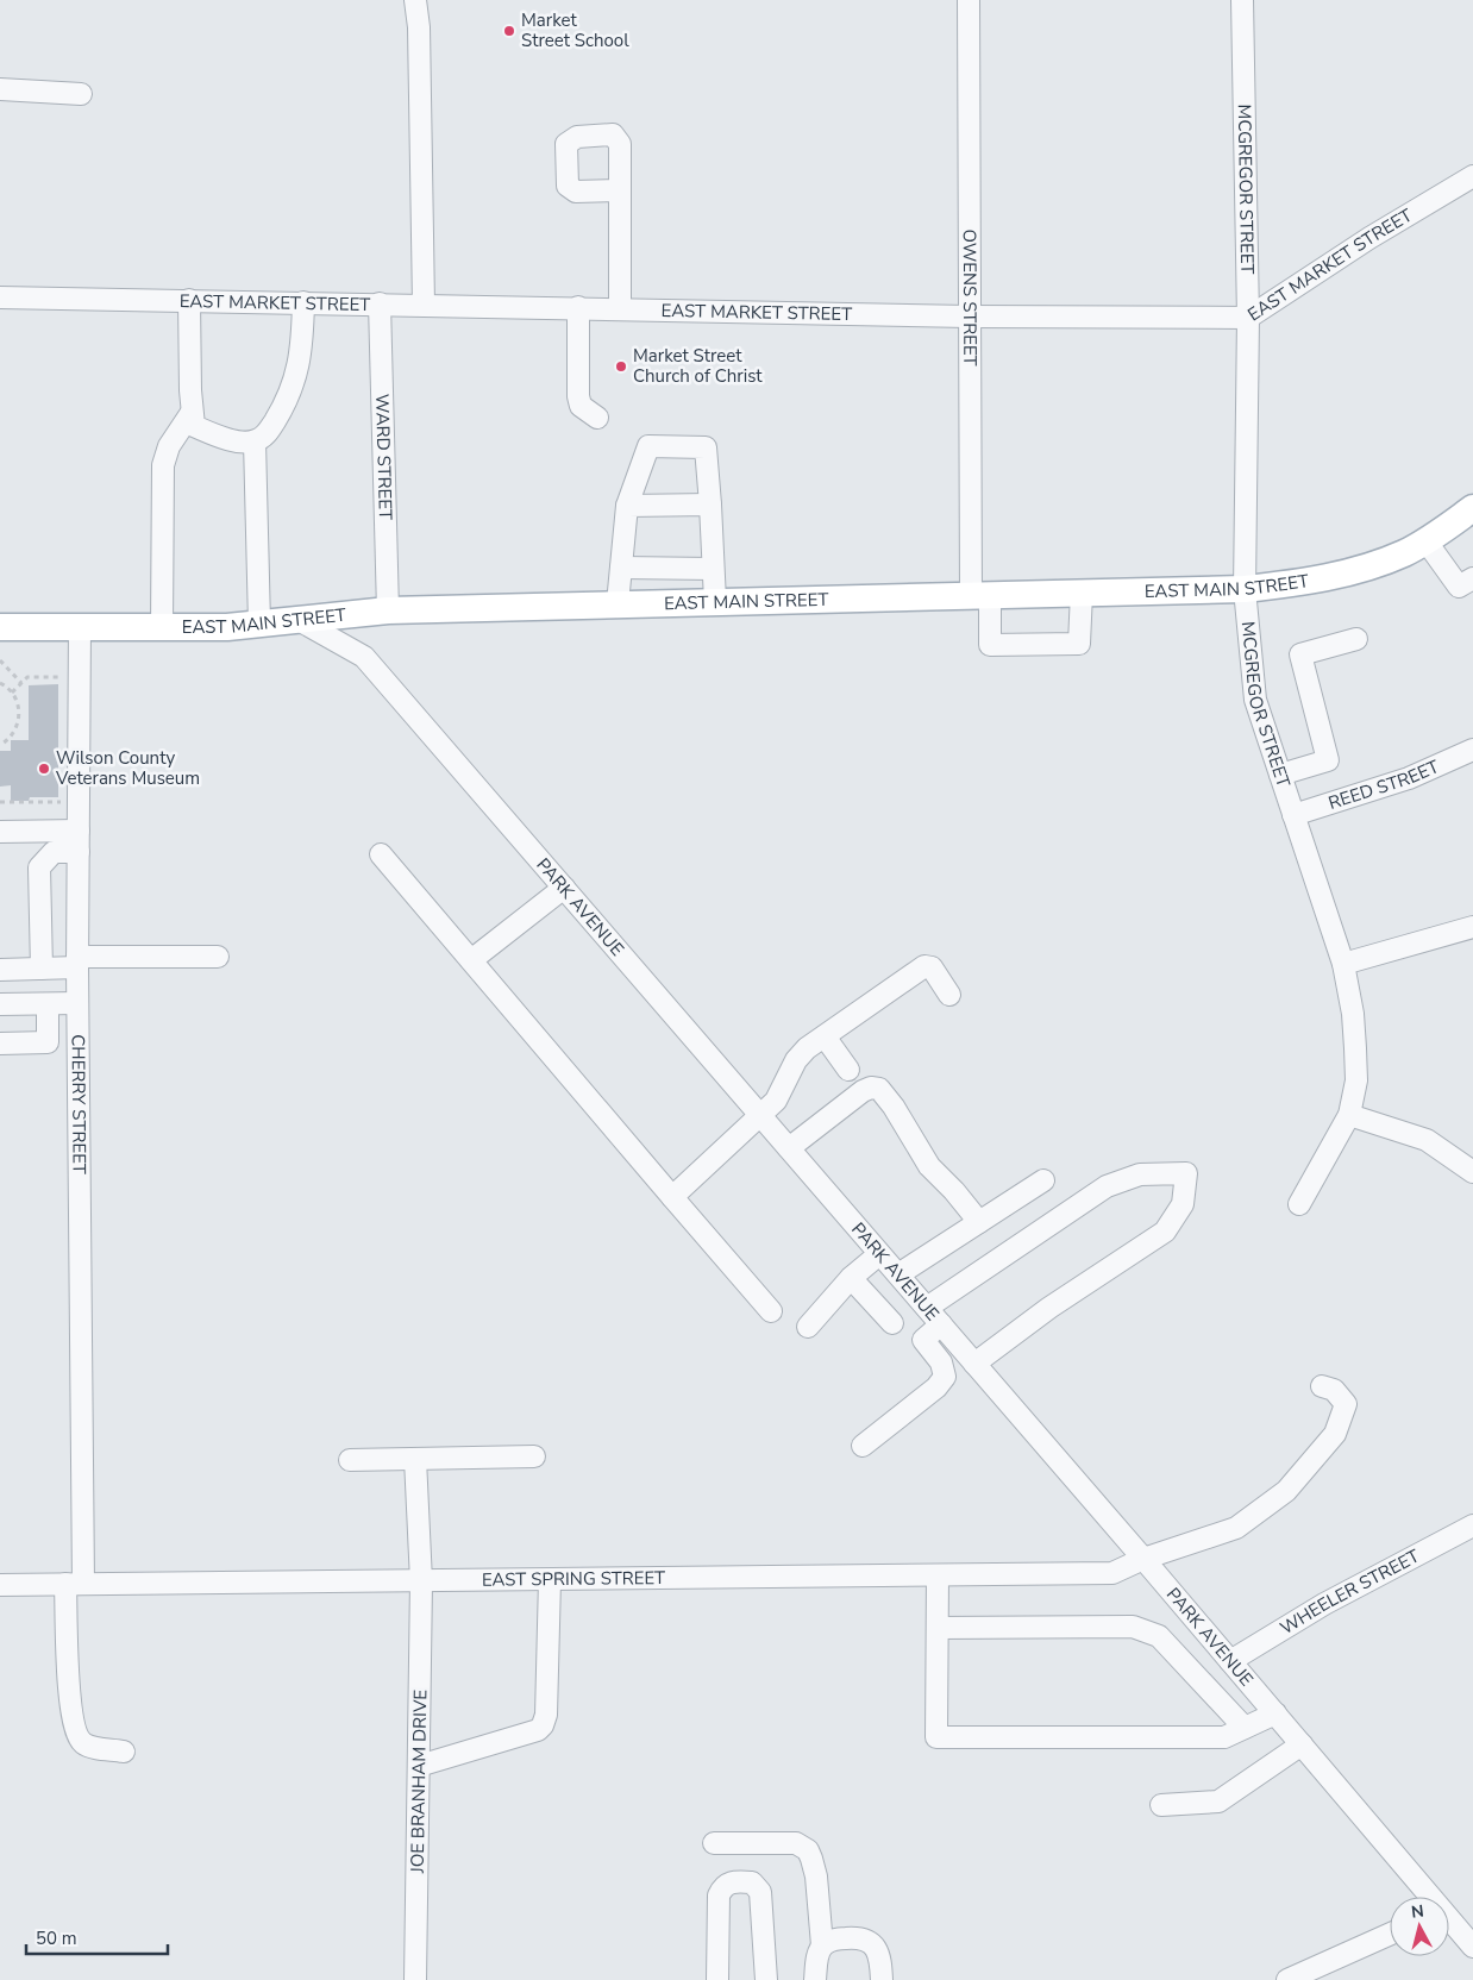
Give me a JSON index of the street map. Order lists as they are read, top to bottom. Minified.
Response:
{"streets":{"main road":["EAST MAIN STREET"],"street":["MCGREGOR STREET","EAST MARKET STREET","OWENS STREET","WARD STREET","REED STREET","PARK AVENUE","CHERRY STREET","EAST SPRING STREET","WHEELER STREET","JOE BRANHAM DRIVE"]},"crossings":[["MCGREGOR STREET","EAST MARKET STREET"],["MCGREGOR STREET","EAST MAIN STREET"],["MCGREGOR STREET","REED STREET"],["EAST MARKET STREET","OWENS STREET"],["EAST MARKET STREET","WARD STREET"],["OWENS STREET","EAST MAIN STREET"],["WARD STREET","EAST MAIN STREET"],["EAST MAIN STREET","PARK AVENUE"],["EAST MAIN STREET","CHERRY STREET"],["PARK AVENUE","EAST SPRING STREET"],["PARK AVENUE","WHEELER STREET"],["CHERRY STREET","EAST SPRING STREET"],["EAST SPRING STREET","JOE BRANHAM DRIVE"]],"places":["Market Street School","Market Street Church of Christ","Wilson County Veterans Museum"],"scale_bar":"50 m","north":"top"}
